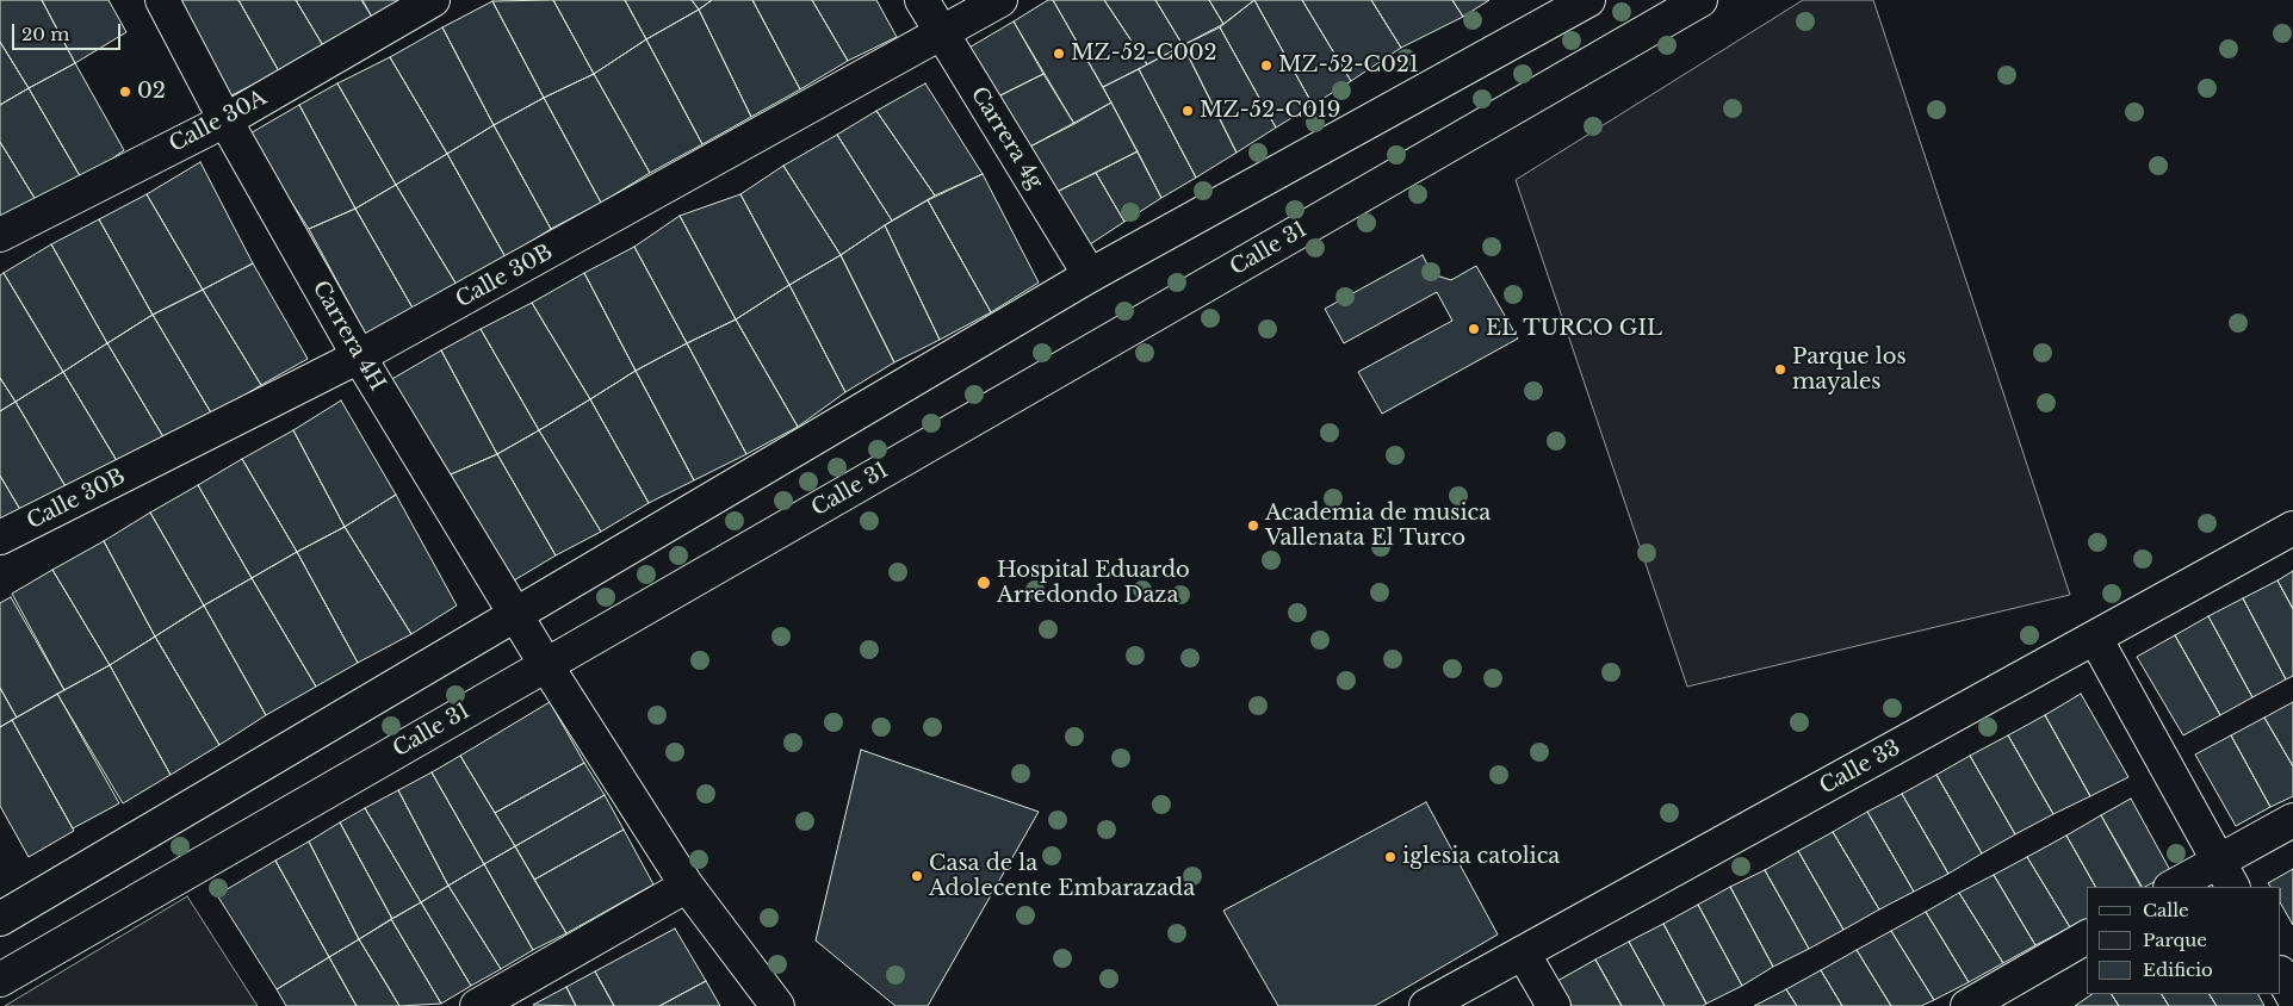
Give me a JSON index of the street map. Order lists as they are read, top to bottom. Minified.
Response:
{"streets":{"street":["Calle 30A","Carrera 4g","Calle 31","Calle 30B","Carrera 4H","Calle 33"]},"crossings":[["Calle 30A","Carrera 4H"],["Carrera 4g","Calle 30B"],["Calle 31","Carrera 4H"],["Calle 30B","Carrera 4H"]],"places":["MZ-52-C002","MZ-52-C021","02","MZ-52-C019","EL TURCO GIL","Parque los mayales","Academia de musica Vallenata El Turco","Hospital Eduardo Arredondo Daza","iglesia catolica","Casa de la Adolecente Embarazada"],"legend":["Calle","Parque","Edificio"],"scale_bar":"20 m"}
